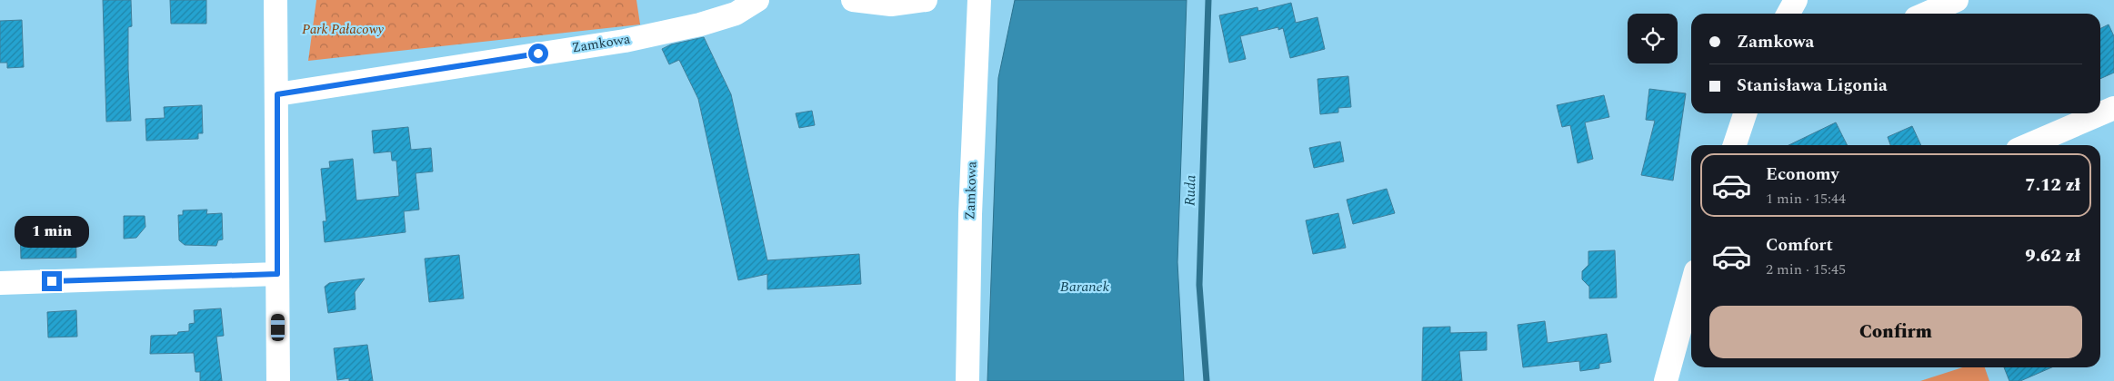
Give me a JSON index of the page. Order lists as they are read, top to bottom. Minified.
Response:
{"streets":{"street":["Zamkowa"]},"water":["Ruda","Baranek"],"parks":["Park Pałacowy"],"page":{"banner":["Zamkowa","Stanisława Ligonia"],"list":[{"name":"Economy","note":"1 min · 15:44","value":"7.12 zł"},{"name":"Comfort","note":"2 min · 15:45","value":"9.62 zł"}],"bubble":"1 min","buttons":"Confirm"}}
